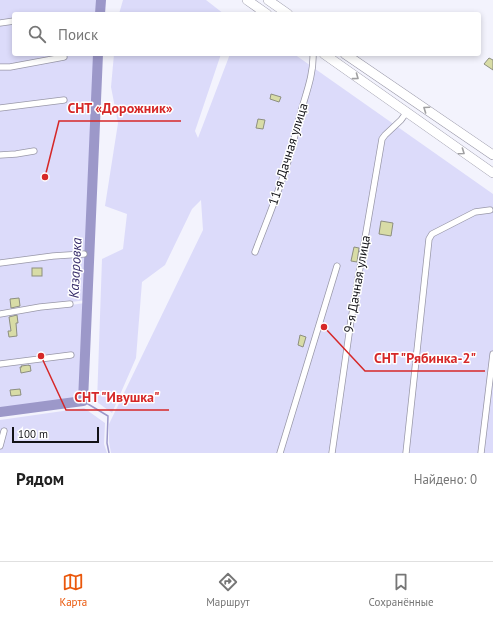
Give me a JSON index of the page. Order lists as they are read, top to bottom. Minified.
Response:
{"streets":{"street":["11-я Дачная улица","9-я Дачная улица"]},"water":["Казаровка"],"places":["СНТ «Дорожник»","СНТ \"Рябинка-2\"","СНТ \"Ивушка\""],"scale_bar":"100 m","page":{"search":"Поиск","scale":"100 m","heading":["Рядом","Найдено: 0"],"nav":["Карта","Маршрут","Сохранённые"]}}
